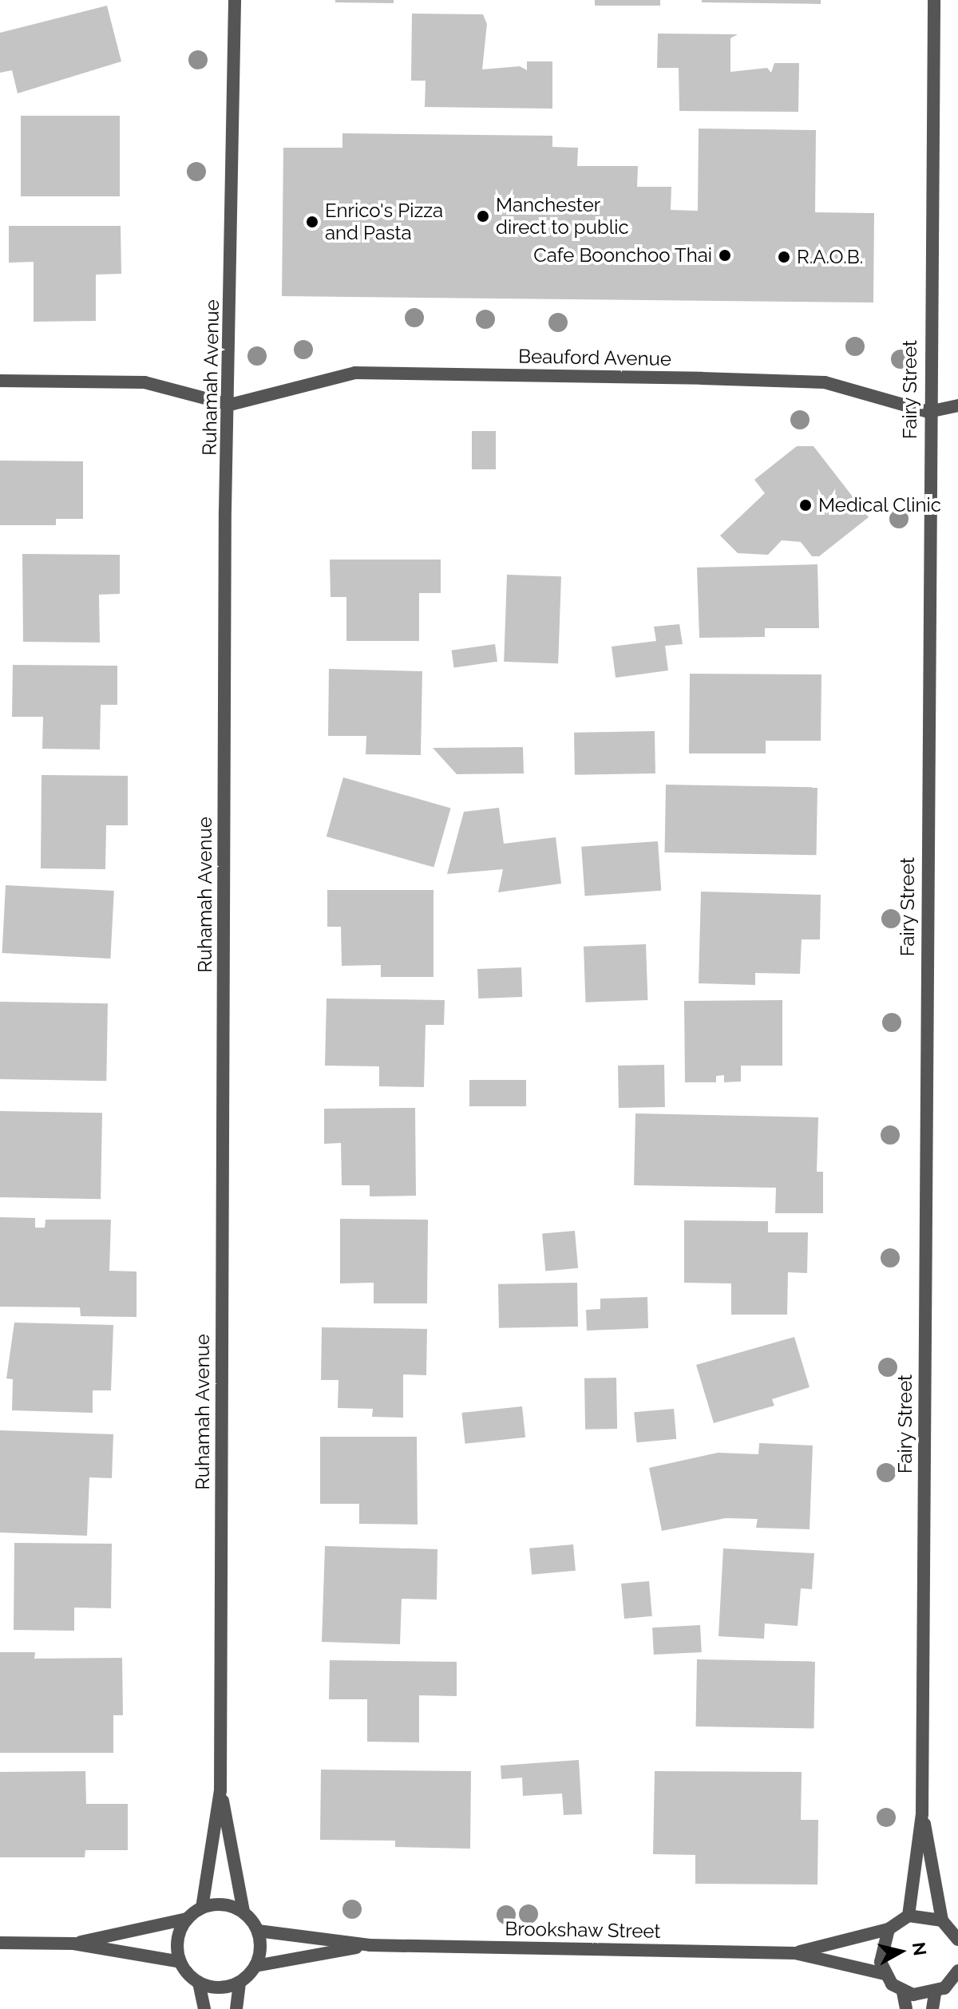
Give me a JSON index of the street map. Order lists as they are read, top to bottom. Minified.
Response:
{"streets":{"street":["Beauford Avenue","Ruhamah Avenue","Fairy Street","Brookshaw Street"]},"crossings":[["Beauford Avenue","Ruhamah Avenue"],["Beauford Avenue","Fairy Street"],["Ruhamah Avenue","Brookshaw Street"],["Fairy Street","Brookshaw Street"]],"places":["Manchester direct to public","Enrico's Pizza and Pasta","Cafe Boonchoo Thai","R.A.O.B.","Medical Clinic"],"north":"right"}
